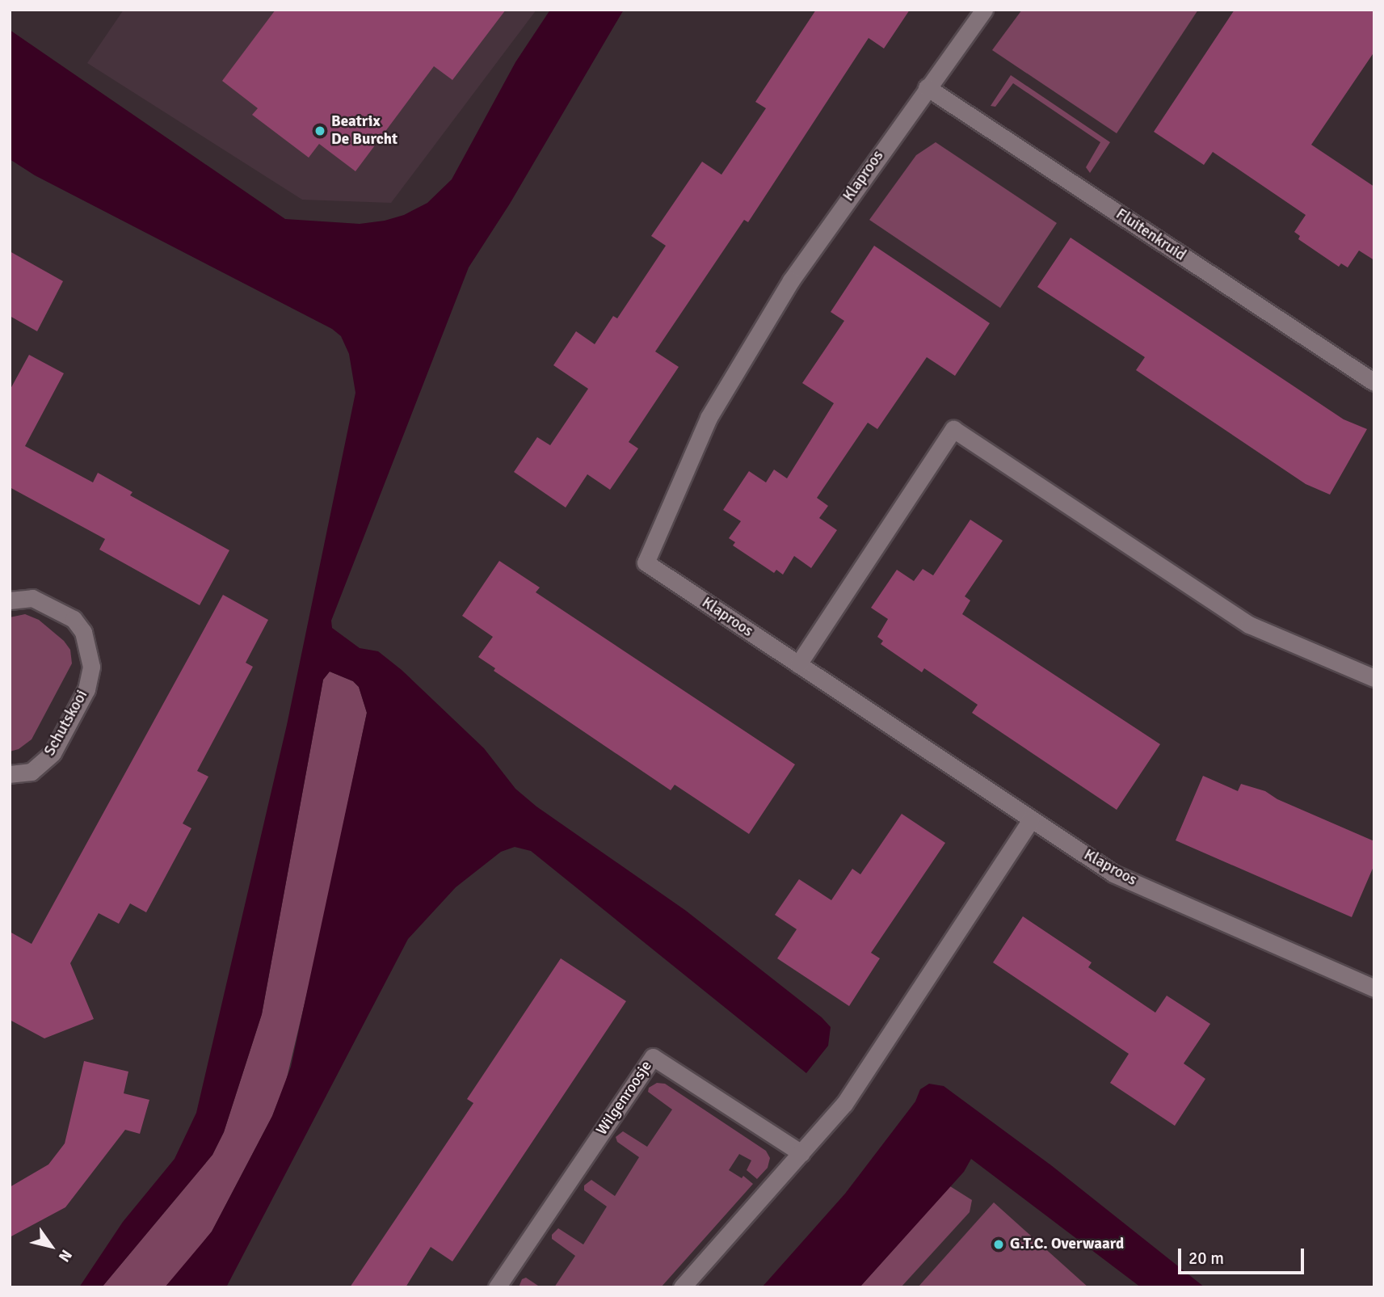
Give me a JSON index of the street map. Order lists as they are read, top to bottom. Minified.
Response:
{"streets":{"street":["Klaproos","Fluitenkruid","Schutskooi","Wilgenroosje"]},"crossings":[["Klaproos","Fluitenkruid"]],"places":["Beatrix De Burcht","G.T.C. Overwaard"],"scale_bar":"20 m","north":"bottom right"}
